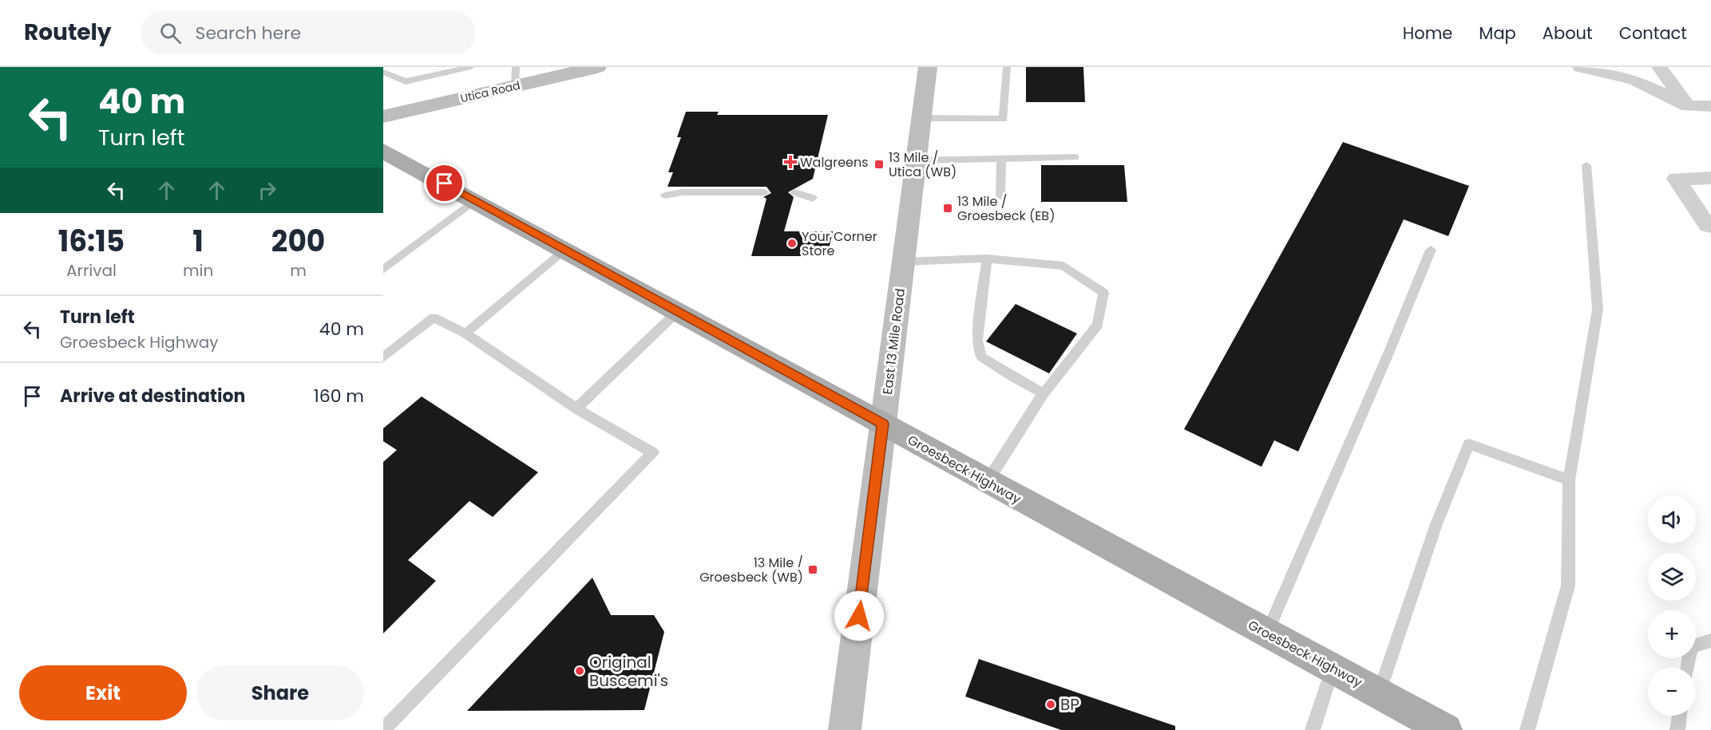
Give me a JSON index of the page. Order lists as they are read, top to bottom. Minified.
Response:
{"streets":{"main road":["Utica Road","East 13 Mile Road","Groesbeck Highway"]},"crossings":[["East 13 Mile Road","Groesbeck Highway"]],"places":{"health":["Walgreens"],"transit":["13 Mile / Utica (WB)","13 Mile / Groesbeck (EB)","13 Mile / Groesbeck (WB)"],"other":["Your Corner Store","Original Buscemi's","BP"]},"page":{"header":"Routely","search":"Search here","nav":["Home","Map","About","Contact"],"turn":["40 m","Turn left"],"eta":["16:15","Arrival","1","min","200","m"],"list":[{"name":"Turn left","note":"Groesbeck Highway","value":"40 m"},{"name":"Arrive at destination","value":"160 m"}],"map_buttons":["+","−"],"buttons":["Exit","Share"]}}
